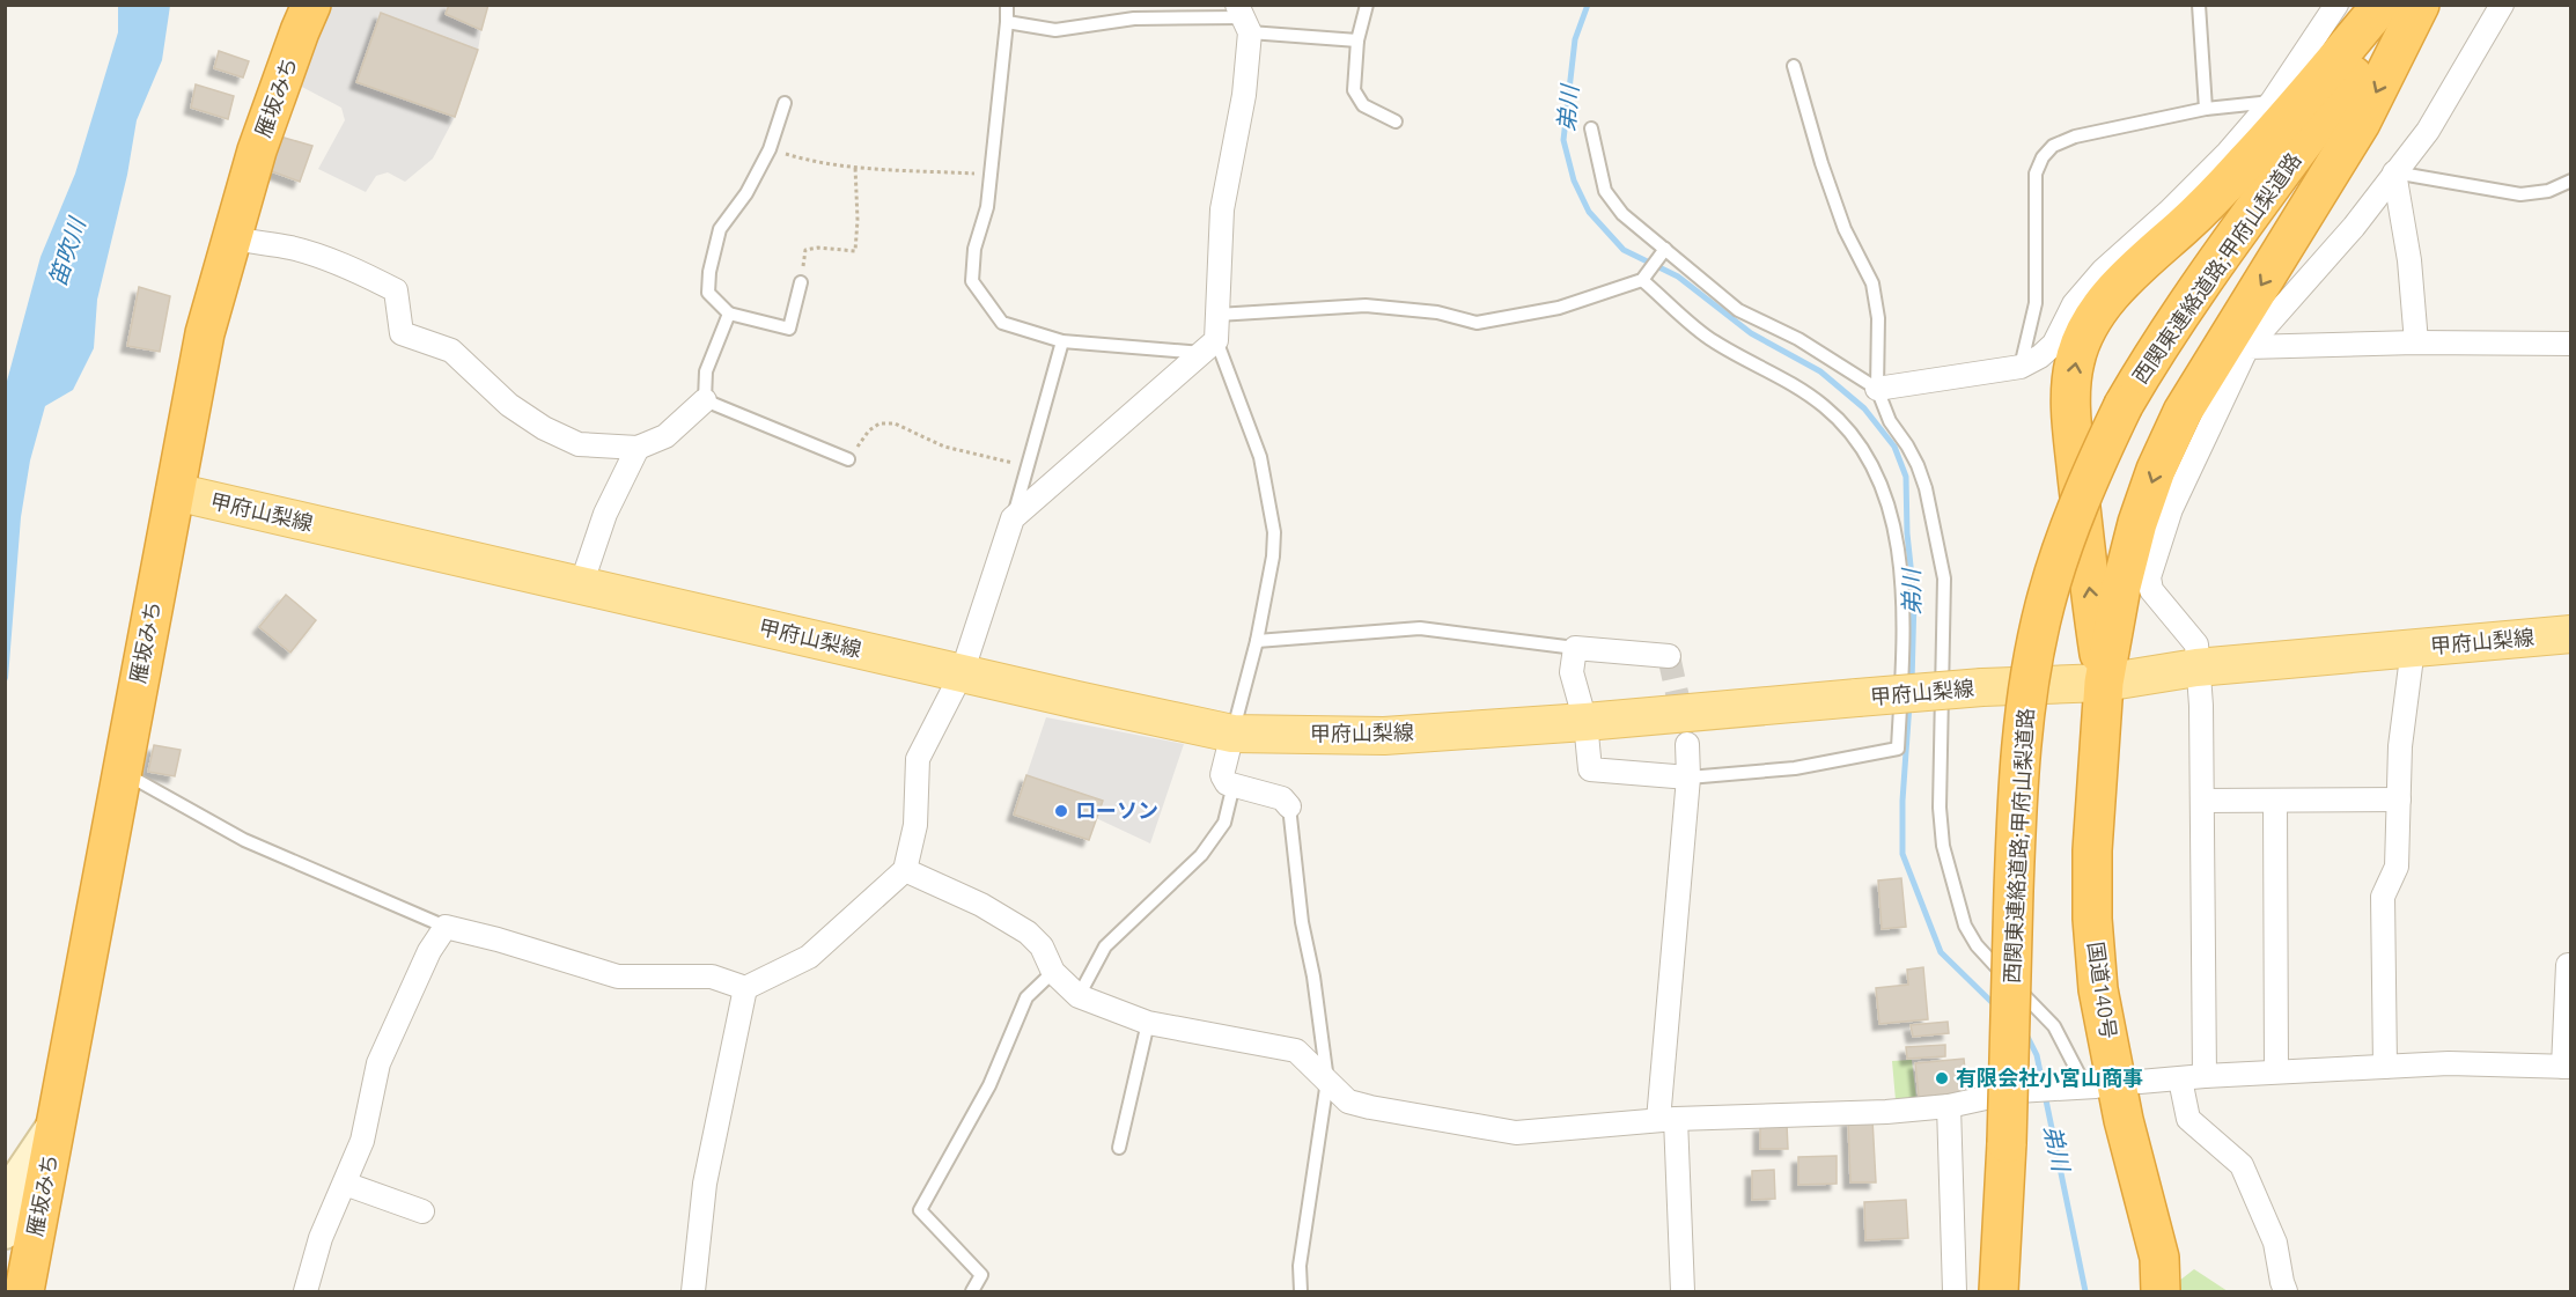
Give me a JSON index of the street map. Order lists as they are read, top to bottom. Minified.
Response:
{"streets":{"highway":["雁坂みち","西関東連絡道路;甲府山梨道路","国道140号"],"main road":["甲府山梨線"]},"crossings":[["雁坂みち","甲府山梨線"],["甲府山梨線","国道140号"]],"water":["弟川","笛吹川"],"places":["ローソン","有限会社小宮山商事"]}
